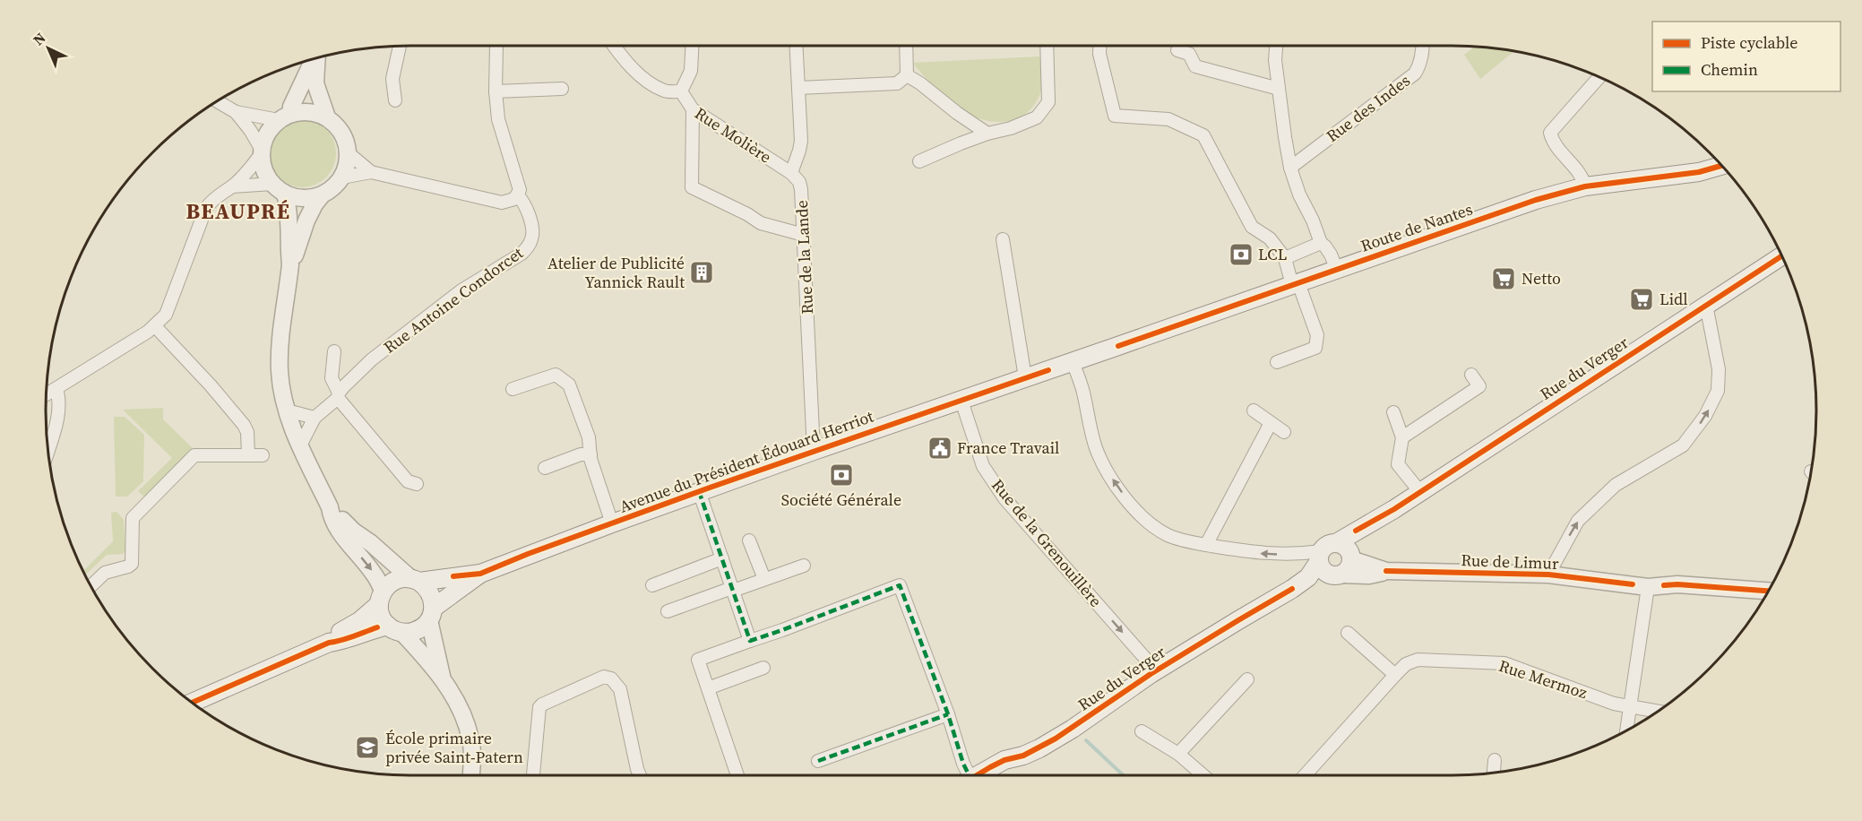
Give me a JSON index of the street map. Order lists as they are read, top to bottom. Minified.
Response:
{"streets":{"main road":["Route de Nantes","Rue du Verger","Avenue du Président Édouard Herriot"],"street":["Rue des Indes","Rue Molière","Rue de la Lande","Rue Antoine Condorcet","Rue de la Grenouillère","Rue de Limur","Rue Mermoz"]},"crossings":[["Rue Molière","Rue de la Lande"],["Route de Nantes","Avenue du Président Édouard Herriot"],["Rue de la Lande","Avenue du Président Édouard Herriot"],["Rue du Verger","Rue de la Grenouillère"],["Rue du Verger","Rue de Limur"],["Avenue du Président Édouard Herriot","Rue de la Grenouillère"]],"districts":["BEAUPRÉ"],"places":{"bank":["LCL","Société Générale"],"building":["Atelier de Publicité Yannick Rault"],"supermarket":["Netto","Lidl"],"public building":["France Travail"],"school or university":["École primaire privée Saint-Patern"]},"legend":["Piste cyclable","Chemin"],"north":"top left"}
